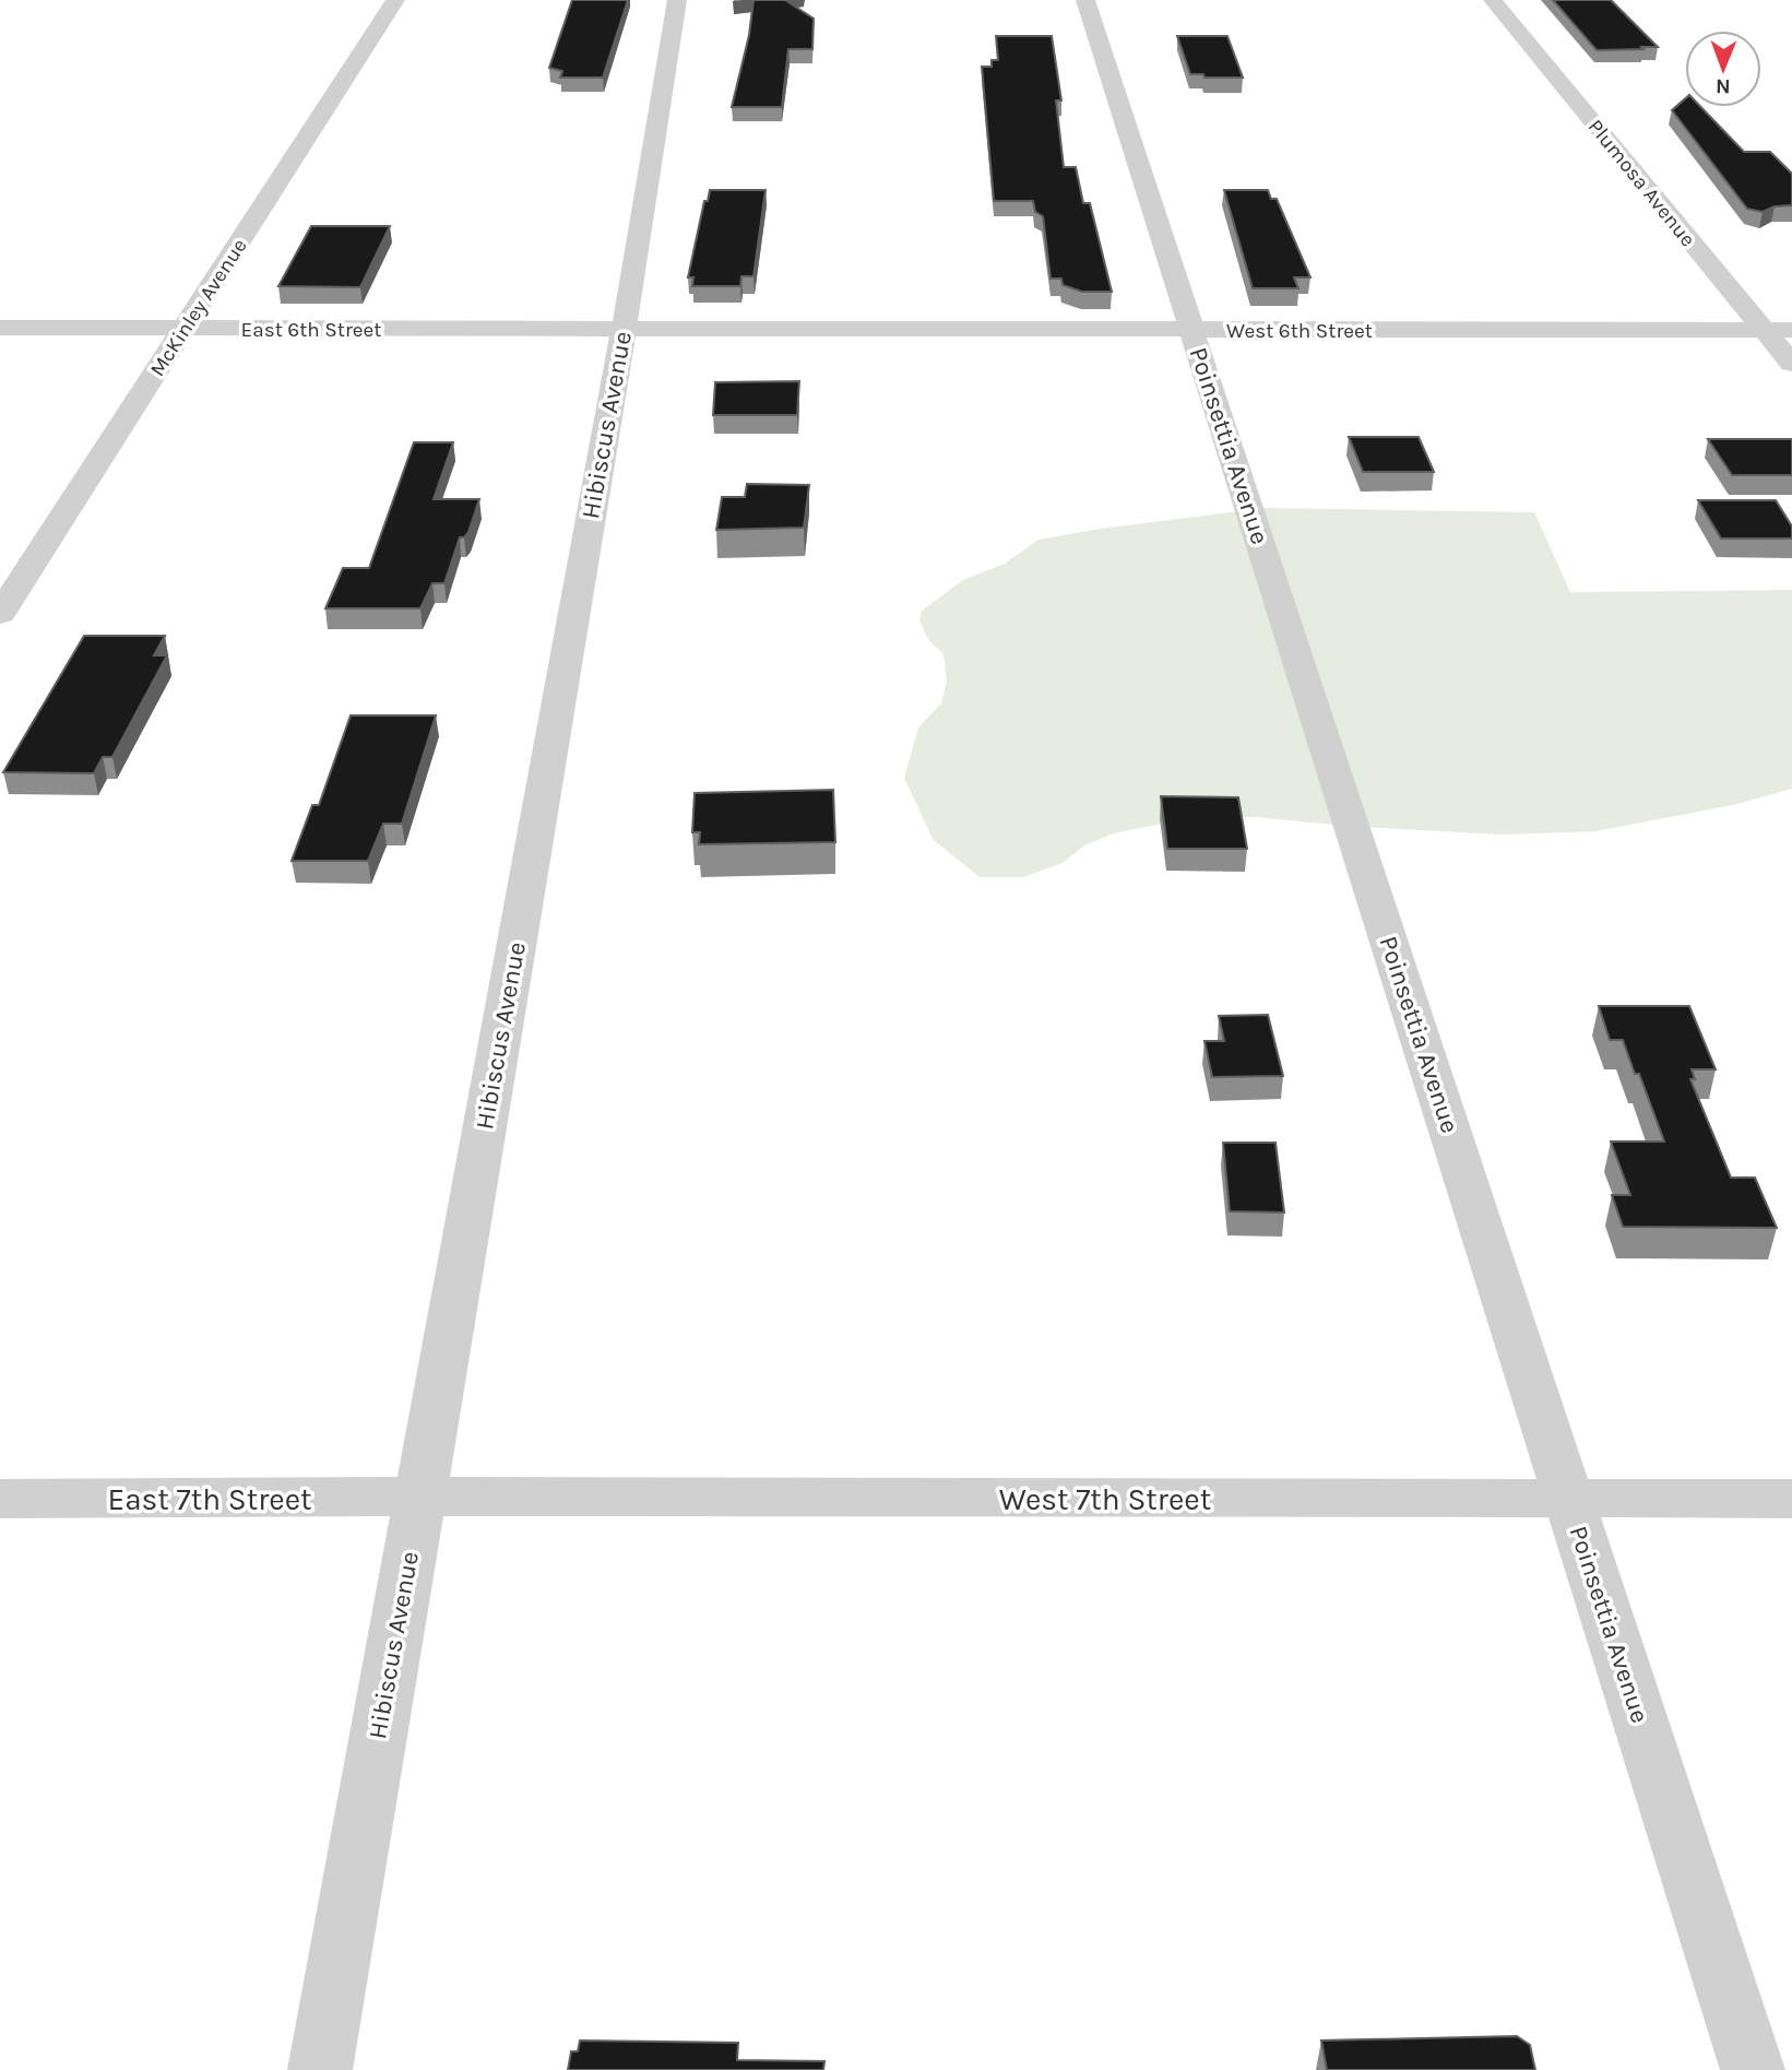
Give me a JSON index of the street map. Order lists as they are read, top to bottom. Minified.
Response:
{"streets":{"street":["Plumosa Avenue","McKinley Avenue","East 6th Street","West 6th Street","Hibiscus Avenue","Poinsettia Avenue","East 7th Street","West 7th Street"]},"crossings":[["Plumosa Avenue","West 6th Street"],["McKinley Avenue","East 6th Street"],["East 6th Street","West 6th Street"],["East 6th Street","Hibiscus Avenue"],["West 6th Street","Hibiscus Avenue"],["West 6th Street","Poinsettia Avenue"],["Hibiscus Avenue","East 7th Street"],["Hibiscus Avenue","West 7th Street"],["Poinsettia Avenue","West 7th Street"],["East 7th Street","West 7th Street"]],"north":"bottom"}
